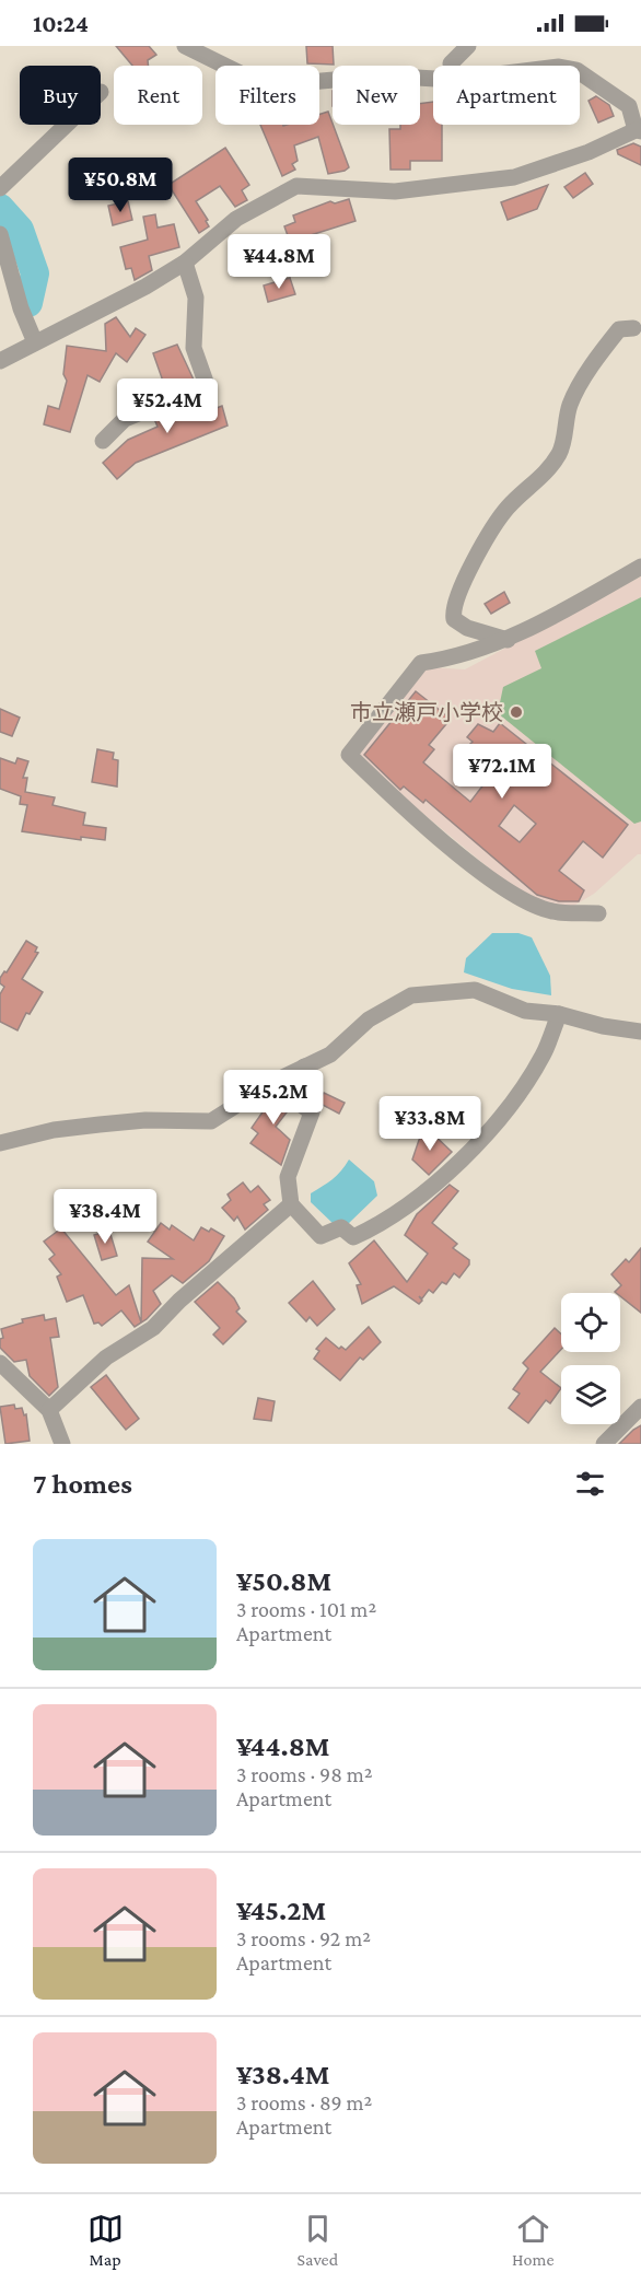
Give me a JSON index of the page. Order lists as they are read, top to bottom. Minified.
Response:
{"places":["市立瀬戸小学校"],"page":{"status":"10:24","chip":["Buy","Rent","Filters","New","Apartment"],"price":["¥50.8M","¥44.8M","¥52.4M","¥72.1M","¥45.2M","¥33.8M","¥38.4M"],"heading":"7 homes","list":[{"name":"¥50.8M","note":"3 rooms · 101 m² · Apartment"},{"name":"¥44.8M","note":"3 rooms · 98 m² · Apartment"},{"name":"¥45.2M","note":"3 rooms · 92 m² · Apartment"},{"name":"¥38.4M","note":"3 rooms · 89 m² · Apartment"}],"tabs":["Map","Saved","Home"]}}
